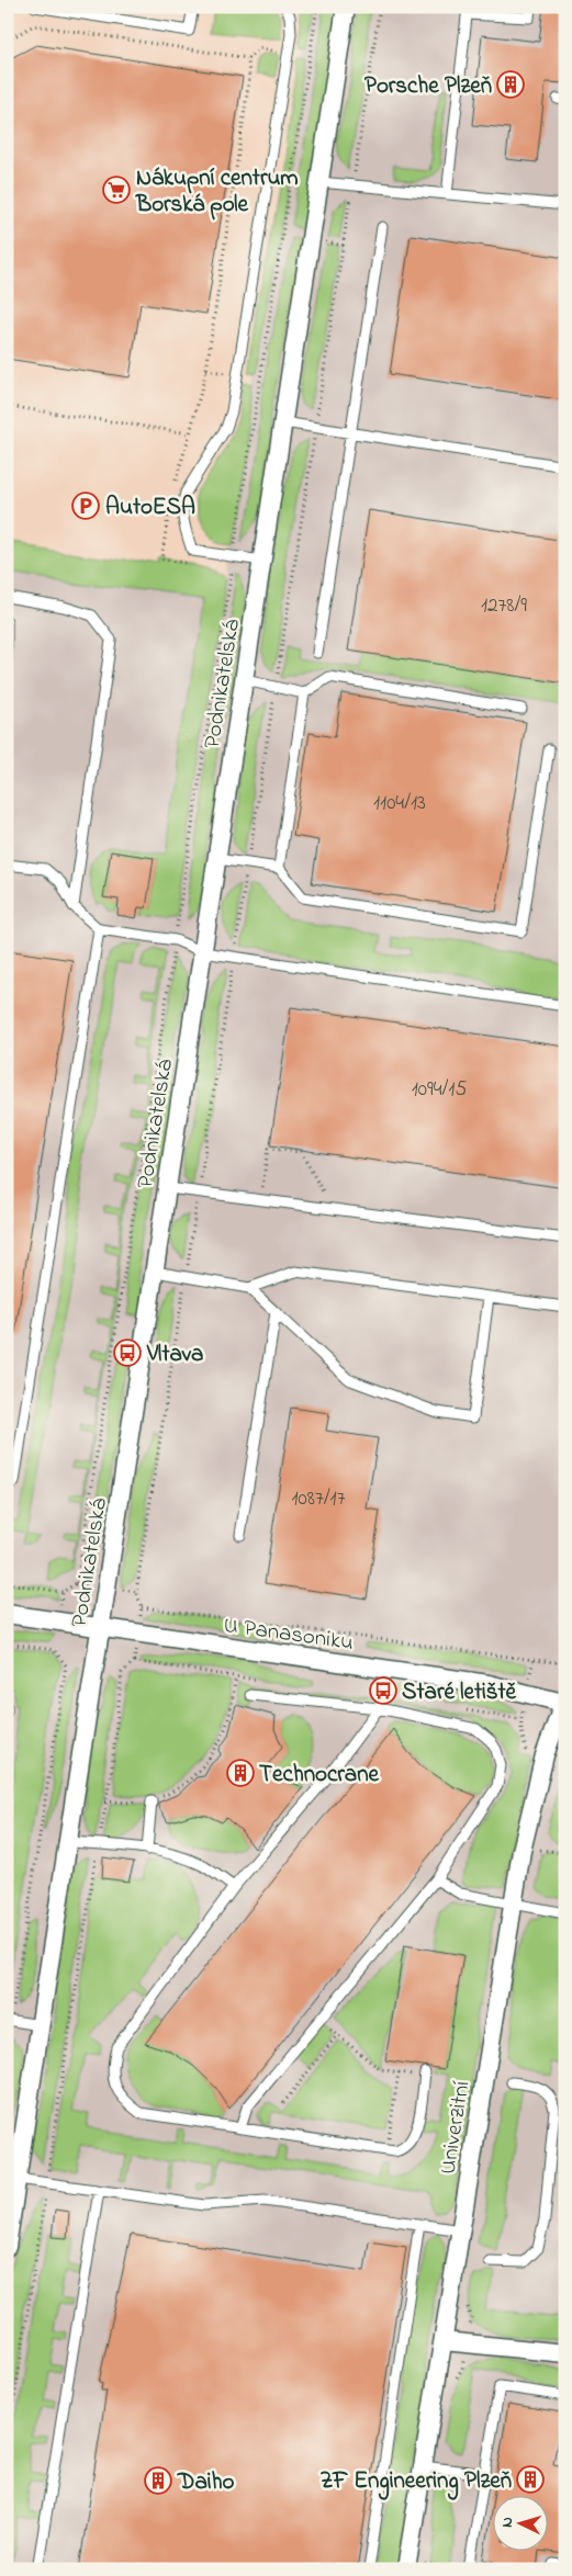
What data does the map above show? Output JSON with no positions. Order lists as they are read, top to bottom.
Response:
{
  "streets": {
    "street": ["Podnikatelská", "U Panasoniku", "Univerzitní"]
  },
  "crossings": [
    ["Podnikatelská", "U Panasoniku"],
    ["U Panasoniku", "Univerzitní"]
  ],
  "places": {
    "building": [
      "Porsche Plzeň",
      "Technocrane",
      "ZF Engineering Plzeň",
      "Daiho"
    ],
    "supermarket": ["Nákupní centrum Borská pole"],
    "parking": ["AutoESA"],
    "bus stop": ["Vltava", "Staré letiště"]
  },
  "house_numbers": [
    "1278/9",
    "1104/13",
    "1094/15",
    "1087/17"
  ],
  "north": "left"
}
